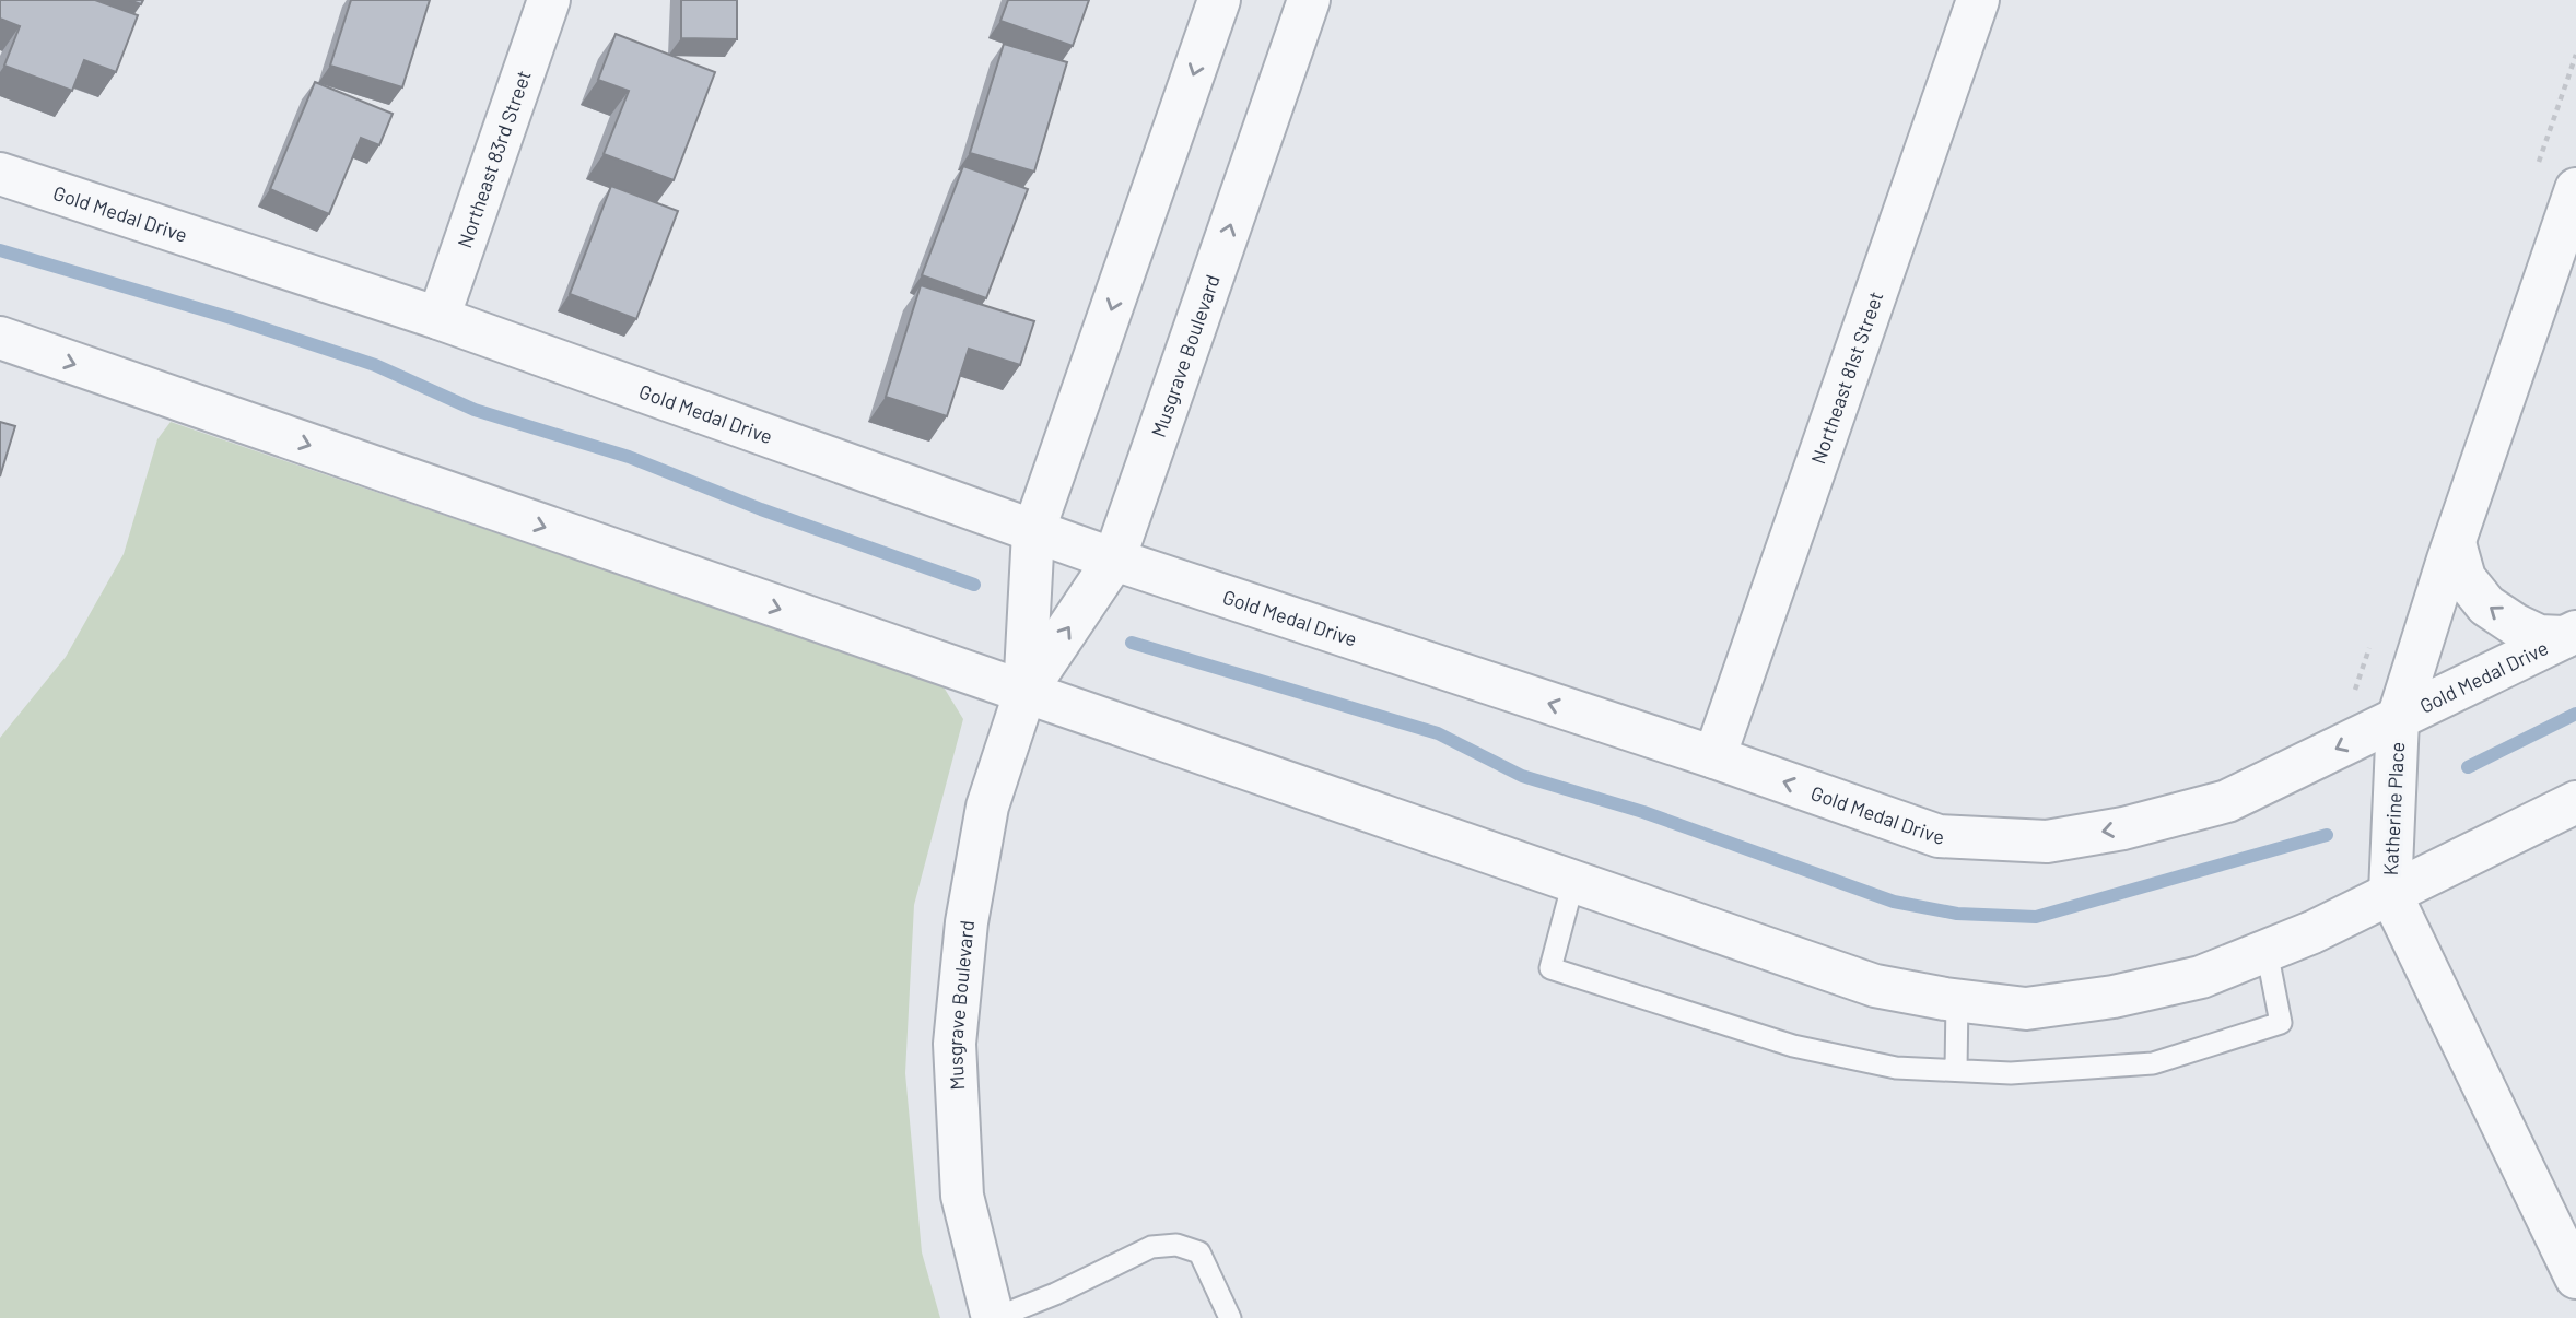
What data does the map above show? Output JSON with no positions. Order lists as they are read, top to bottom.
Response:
{
  "streets": {
    "street": [
      "Northeast 83rd Street",
      "Gold Medal Drive",
      "Musgrave Boulevard",
      "Northeast 81st Street",
      "Katherine Place"
    ]
  },
  "crossings": [
    ["Northeast 83rd Street", "Gold Medal Drive"],
    ["Gold Medal Drive", "Musgrave Boulevard"],
    ["Gold Medal Drive", "Northeast 81st Street"],
    ["Gold Medal Drive", "Katherine Place"]
  ]
}
